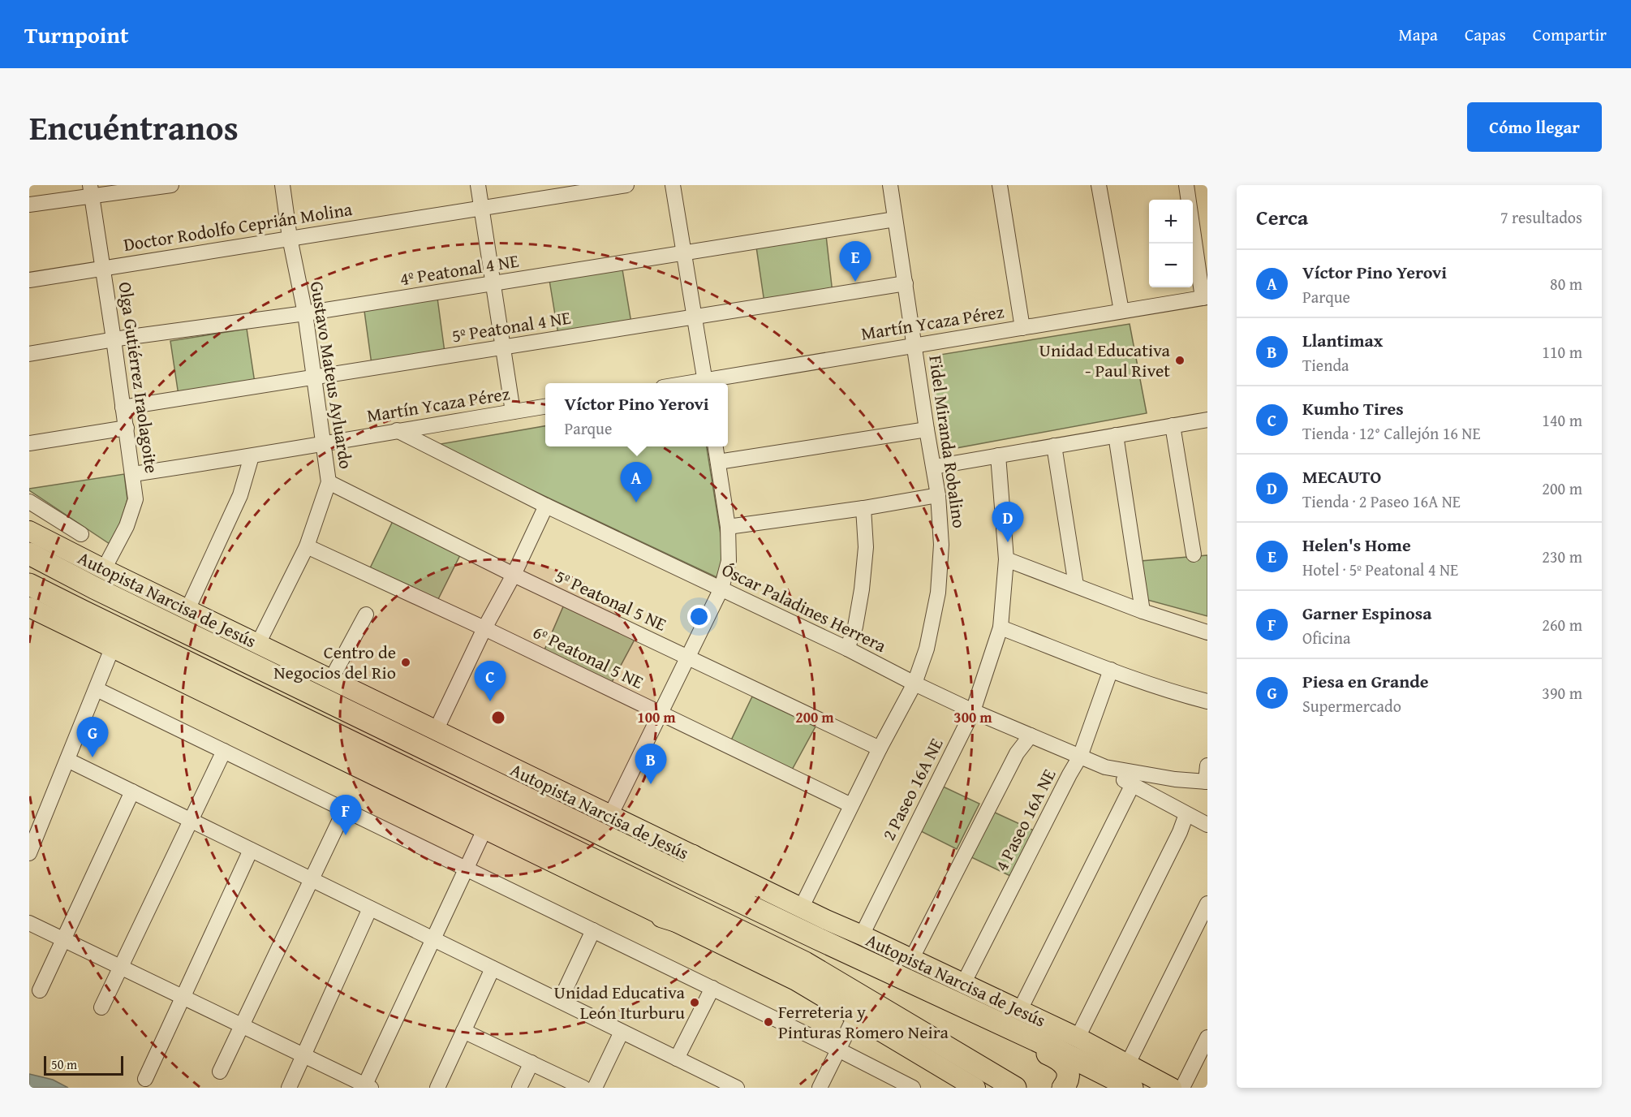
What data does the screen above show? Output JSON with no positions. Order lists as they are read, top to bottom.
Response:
{
  "streets": {
    "highway": ["Autopista Narcisa de Jesús"],
    "street": [
      "Doctor Rodolfo Ceprián Molina",
      "4º Peatonal 4 NE",
      "Martín Ycaza Pérez",
      "5º Peatonal 4 NE",
      "Gustavo Mateus Ayluardo",
      "Olga Gutiérrez Iraolagoite",
      "Fidel Miranda Robalino",
      "5º Peatonal 5 NE",
      "Óscar Paladines Herrera",
      "6º Peatonal 5 NE",
      "2 Paseo 16A NE",
      "4 Paseo 16A NE"
    ]
  },
  "crossings": [
    ["Doctor Rodolfo Ceprián Molina", "Gustavo Mateus Ayluardo"],
    ["Doctor Rodolfo Ceprián Molina", "Olga Gutiérrez Iraolagoite"],
    ["4º Peatonal 4 NE", "Gustavo Mateus Ayluardo"],
    ["4º Peatonal 4 NE", "Olga Gutiérrez Iraolagoite"],
    ["4º Peatonal 4 NE", "Fidel Miranda Robalino"],
    ["Martín Ycaza Pérez", "Gustavo Mateus Ayluardo"],
    ["Martín Ycaza Pérez", "Olga Gutiérrez Iraolagoite"],
    ["Martín Ycaza Pérez", "Fidel Miranda Robalino"],
    ["Martín Ycaza Pérez", "Óscar Paladines Herrera"],
    ["5º Peatonal 4 NE", "Gustavo Mateus Ayluardo"],
    ["5º Peatonal 4 NE", "Olga Gutiérrez Iraolagoite"],
    ["5º Peatonal 4 NE", "Fidel Miranda Robalino"],
    ["Gustavo Mateus Ayluardo", "Autopista Narcisa de Jesús"],
    ["Gustavo Mateus Ayluardo", "5º Peatonal 5 NE"],
    ["Gustavo Mateus Ayluardo", "6º Peatonal 5 NE"],
    ["Olga Gutiérrez Iraolagoite", "Autopista Narcisa de Jesús"],
    ["Fidel Miranda Robalino", "Autopista Narcisa de Jesús"],
    ["Fidel Miranda Robalino", "5º Peatonal 5 NE"],
    ["Fidel Miranda Robalino", "Óscar Paladines Herrera"],
    ["Fidel Miranda Robalino", "6º Peatonal 5 NE"],
    ["Autopista Narcisa de Jesús", "2 Paseo 16A NE"],
    ["Autopista Narcisa de Jesús", "4 Paseo 16A NE"],
    ["Óscar Paladines Herrera", "2 Paseo 16A NE"],
    ["Óscar Paladines Herrera", "4 Paseo 16A NE"]
  ],
  "places": [
    "Unidad Educativa - Paul Rivet",
    "Centro de Negocios del Rio",
    "Unidad Educativa León Iturburu",
    "Ferreteria y Pinturas Romero Neira"
  ],
  "scale_bar": "50 m",
  "page": {
    "header": "Turnpoint",
    "nav": ["Mapa", "Capas", "Compartir"],
    "title": "Encuéntranos",
    "buttons": "Cómo llegar",
    "heading": ["Cerca", "7 resultados"],
    "map_buttons": ["+", "−"],
    "pins": [
      "E",
      "A",
      "D",
      "C",
      "G",
      "B",
      "F"
    ],
    "list": [
      {
        "mark": "A",
        "name": "Víctor Pino Yerovi",
        "note": "Parque",
        "value": "80 m"
      },
      {
        "mark": "B",
        "name": "Llantimax",
        "note": "Tienda",
        "value": "110 m"
      },
      {
        "mark": "C",
        "name": "Kumho Tires",
        "note": "Tienda · 12° Callejón 16 NE",
        "value": "140 m"
      },
      {
        "mark": "D",
        "name": "MECAUTO",
        "note": "Tienda · 2 Paseo 16A NE",
        "value": "200 m"
      },
      {
        "mark": "E",
        "name": "Helen's Home",
        "note": "Hotel · 5º Peatonal 4 NE",
        "value": "230 m"
      },
      {
        "mark": "F",
        "name": "Garner Espinosa",
        "note": "Oficina",
        "value": "260 m"
      },
      {
        "mark": "G",
        "name": "Piesa en Grande",
        "note": "Supermercado",
        "value": "390 m"
      }
    ],
    "popup": ["Víctor Pino Yerovi", "Parque"],
    "scale": "50 m"
  },
  "rings": ["100 m", "200 m", "300 m"]
}
